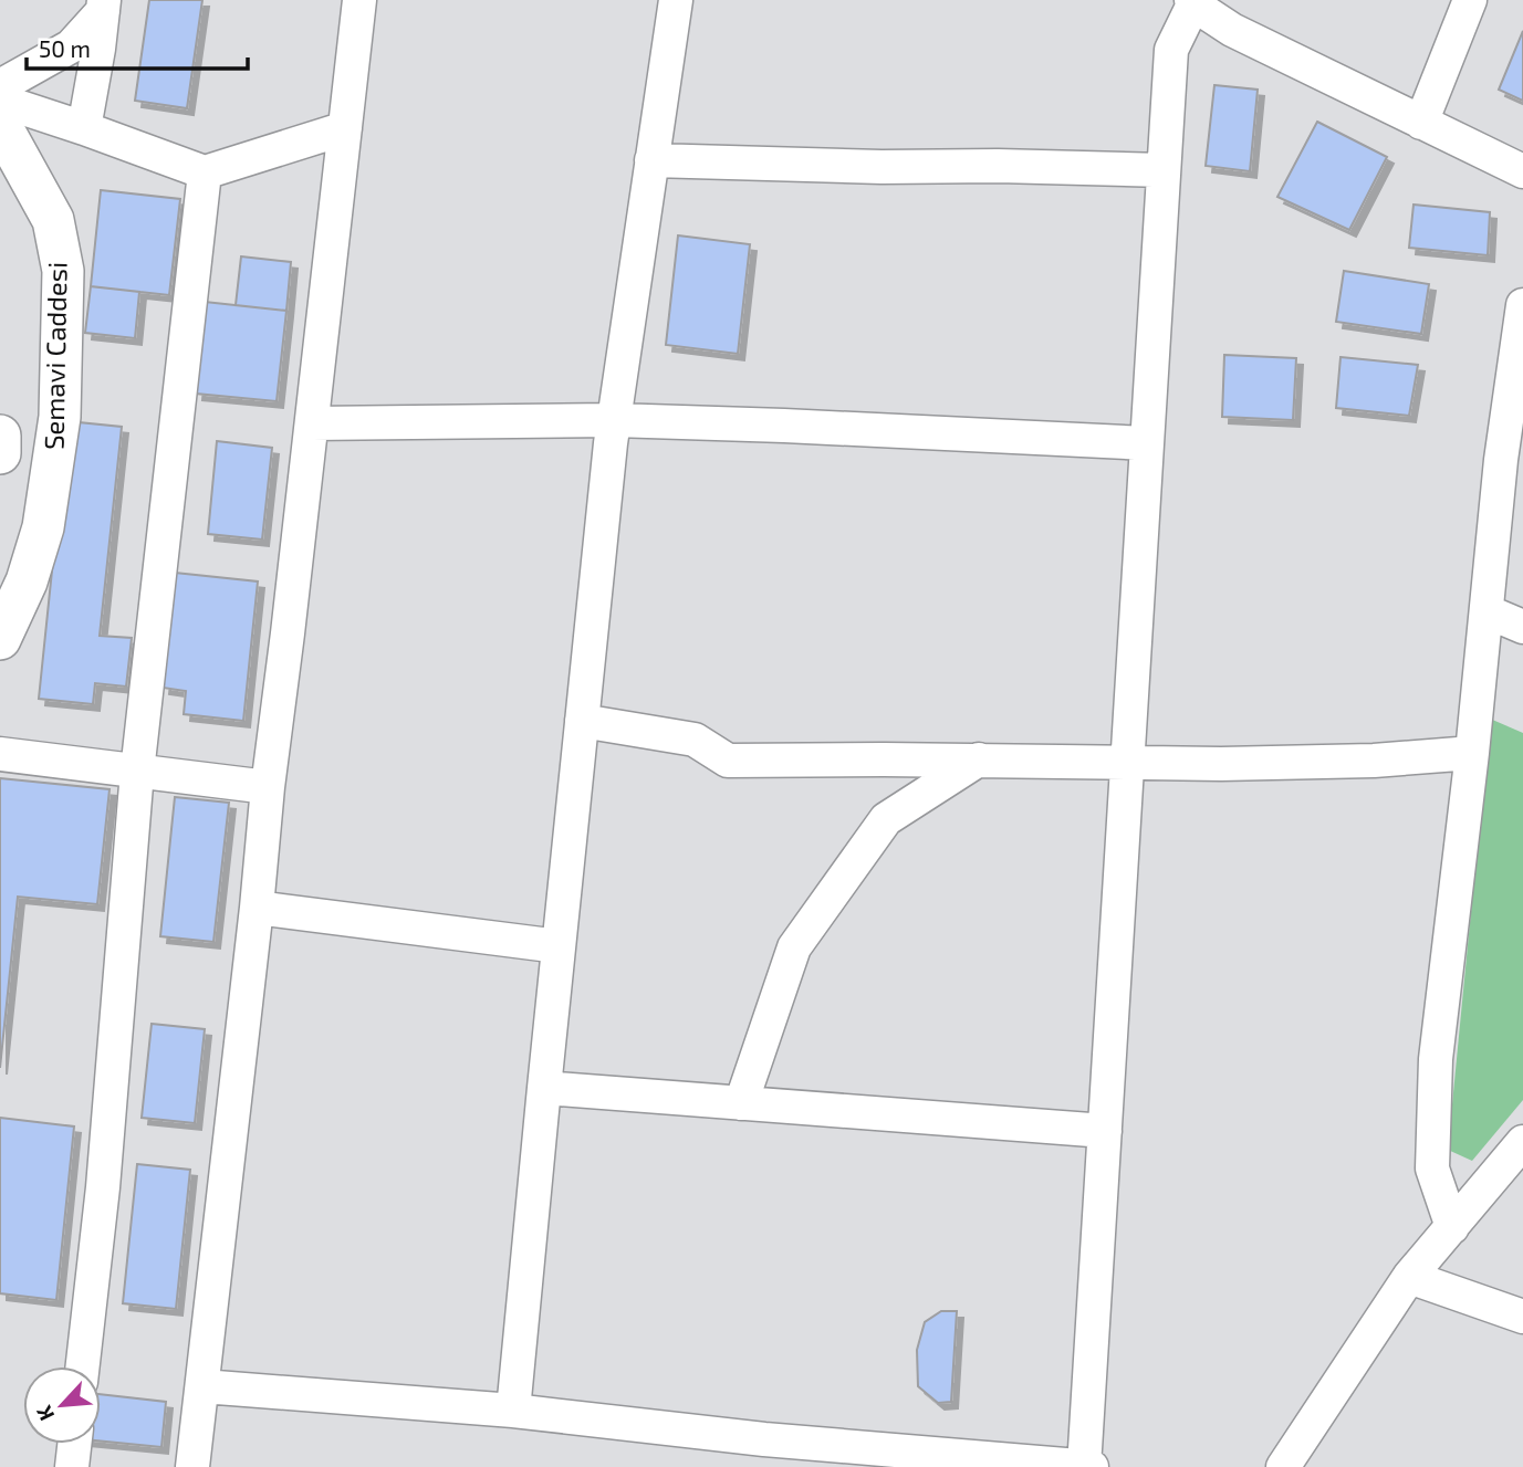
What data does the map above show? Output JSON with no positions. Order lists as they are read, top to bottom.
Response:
{
  "streets": {
    "main road": ["Semavi Caddesi"]
  },
  "scale_bar": "50 m",
  "north": "bottom left"
}
